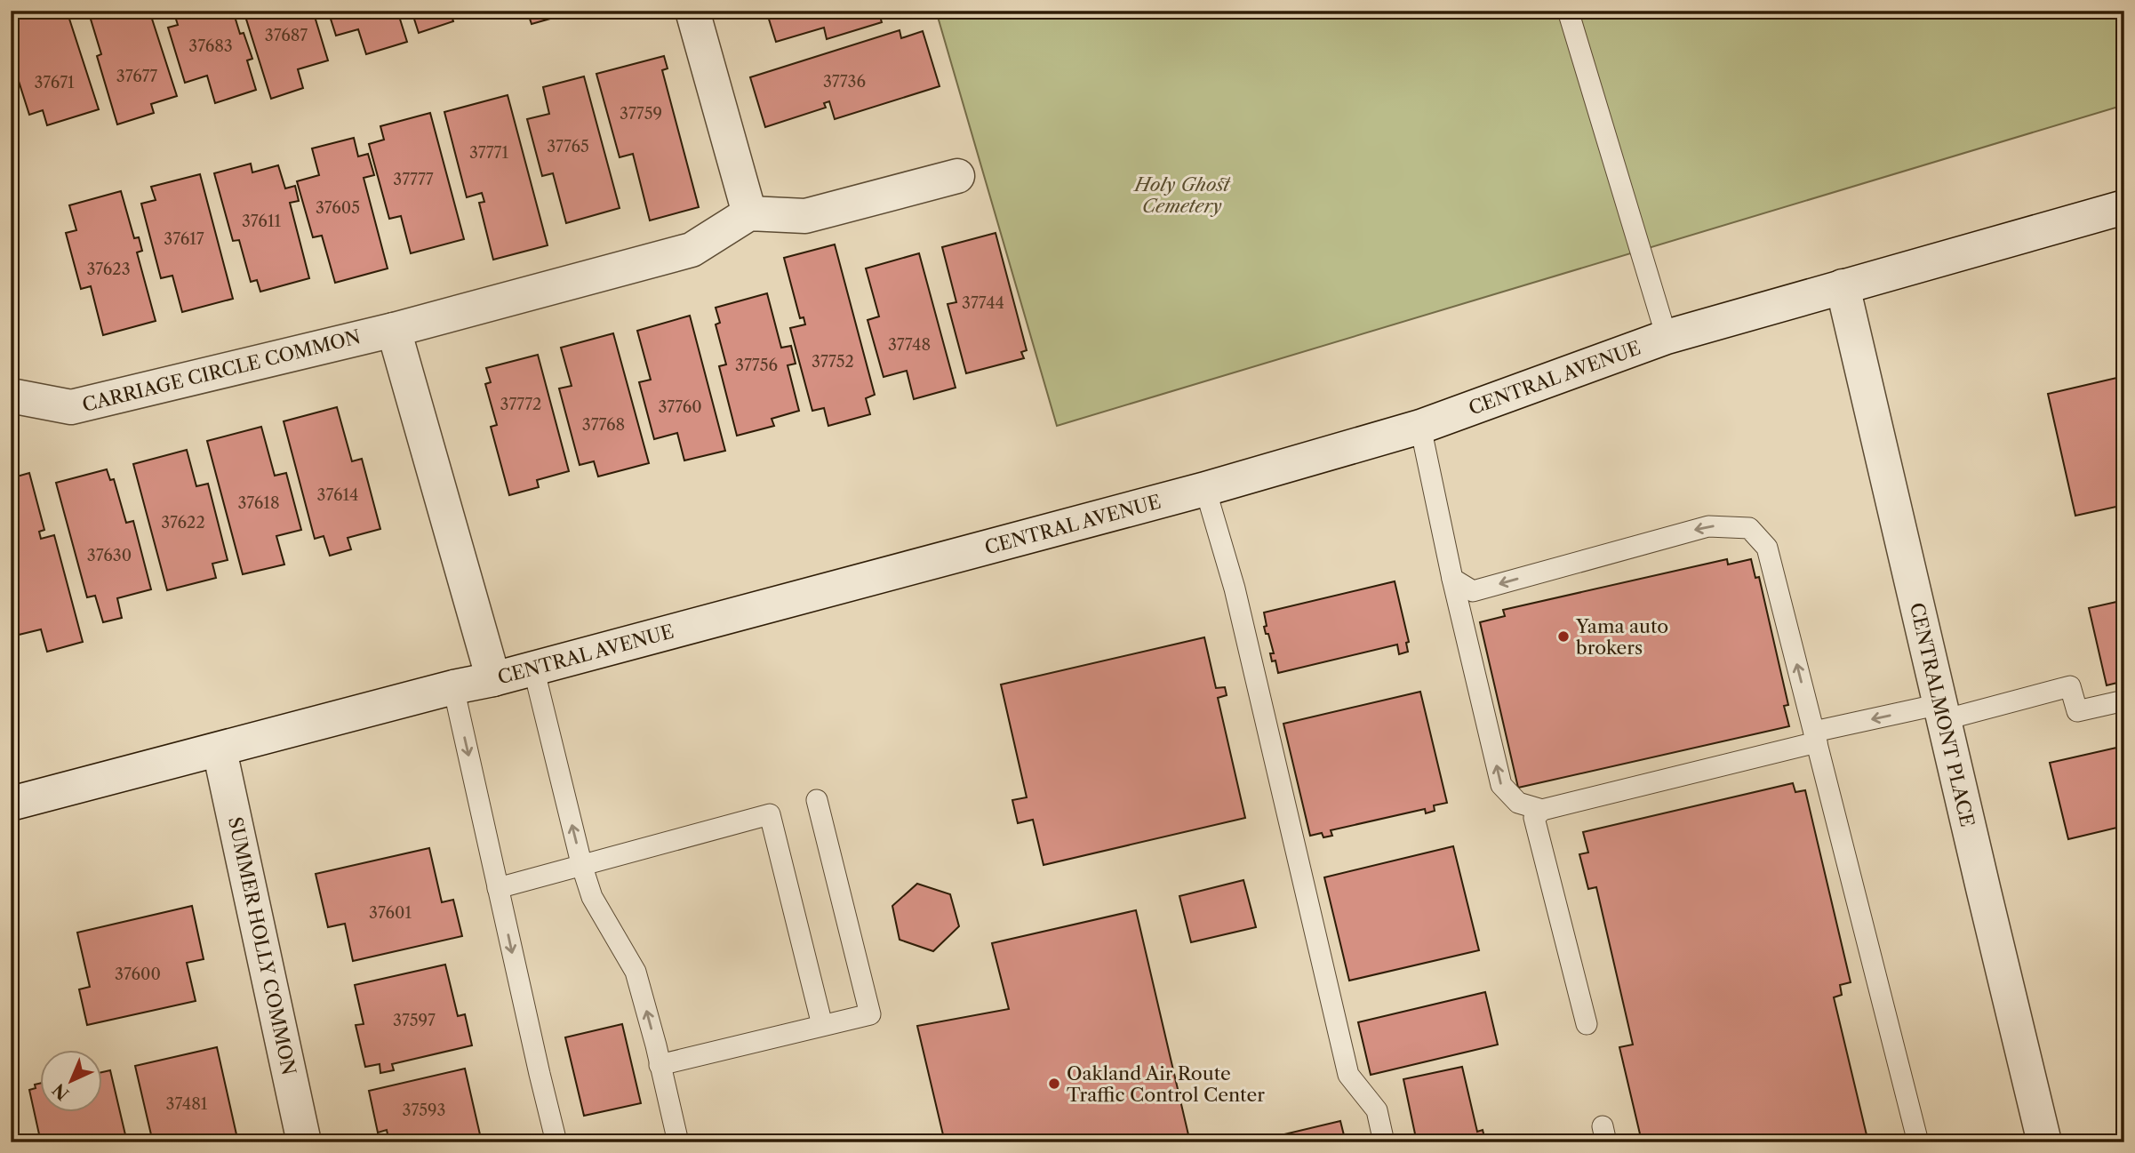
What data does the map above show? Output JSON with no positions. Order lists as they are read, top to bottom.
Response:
{
  "streets": {
    "street": [
      "CARRIAGE CIRCLE COMMON",
      "CENTRAL AVENUE",
      "CENTRALMONT PLACE",
      "SUMMER HOLLY COMMON"
    ]
  },
  "crossings": [
    ["CENTRAL AVENUE", "CENTRALMONT PLACE"],
    ["CENTRAL AVENUE", "SUMMER HOLLY COMMON"]
  ],
  "parks": ["Holy Ghost Cemetery"],
  "places": ["Yama auto brokers", "Oakland Air Route Traffic Control Center"],
  "house_numbers": [
    "37687",
    "37683",
    "37677",
    "37736",
    "37671",
    "37759",
    "37765",
    "37771",
    "37777",
    "37605",
    "37611",
    "37617",
    "37623",
    "37744",
    "37748",
    "37752",
    "37756",
    "37772",
    "37760",
    "37768",
    "37614",
    "37618",
    "37622",
    "37630",
    "37601",
    "37600",
    "37597",
    "37481",
    "37593"
  ],
  "north": "bottom left"
}
